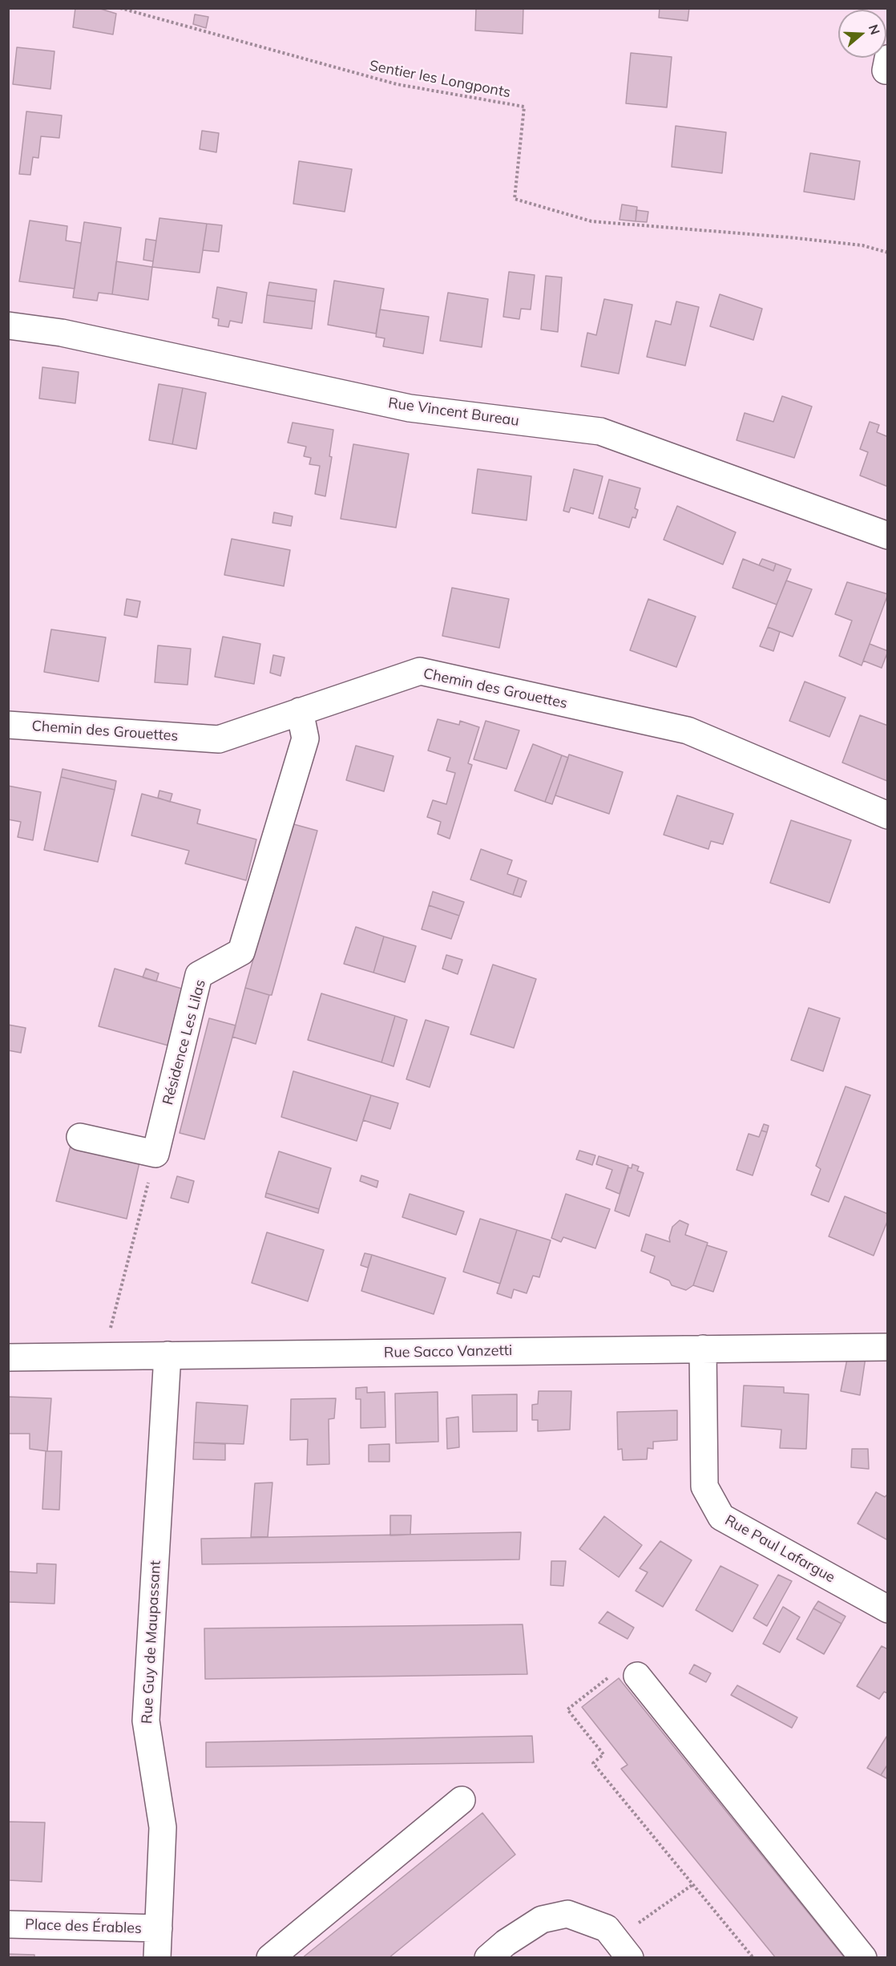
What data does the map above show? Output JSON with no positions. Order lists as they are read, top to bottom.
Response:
{
  "streets": {
    "street": [
      "Rue Vincent Bureau",
      "Chemin des Grouettes",
      "Résidence Les Lilas",
      "Rue Sacco Vanzetti",
      "Rue Paul Lafargue",
      "Rue Guy de Maupassant",
      "Place des Érables"
    ],
    "path": ["Sentier les Longponts"]
  },
  "crossings": [
    ["Chemin des Grouettes", "Résidence Les Lilas"],
    ["Rue Sacco Vanzetti", "Rue Paul Lafargue"],
    ["Rue Sacco Vanzetti", "Rue Guy de Maupassant"],
    ["Rue Guy de Maupassant", "Place des Érables"]
  ],
  "north": "right"
}
